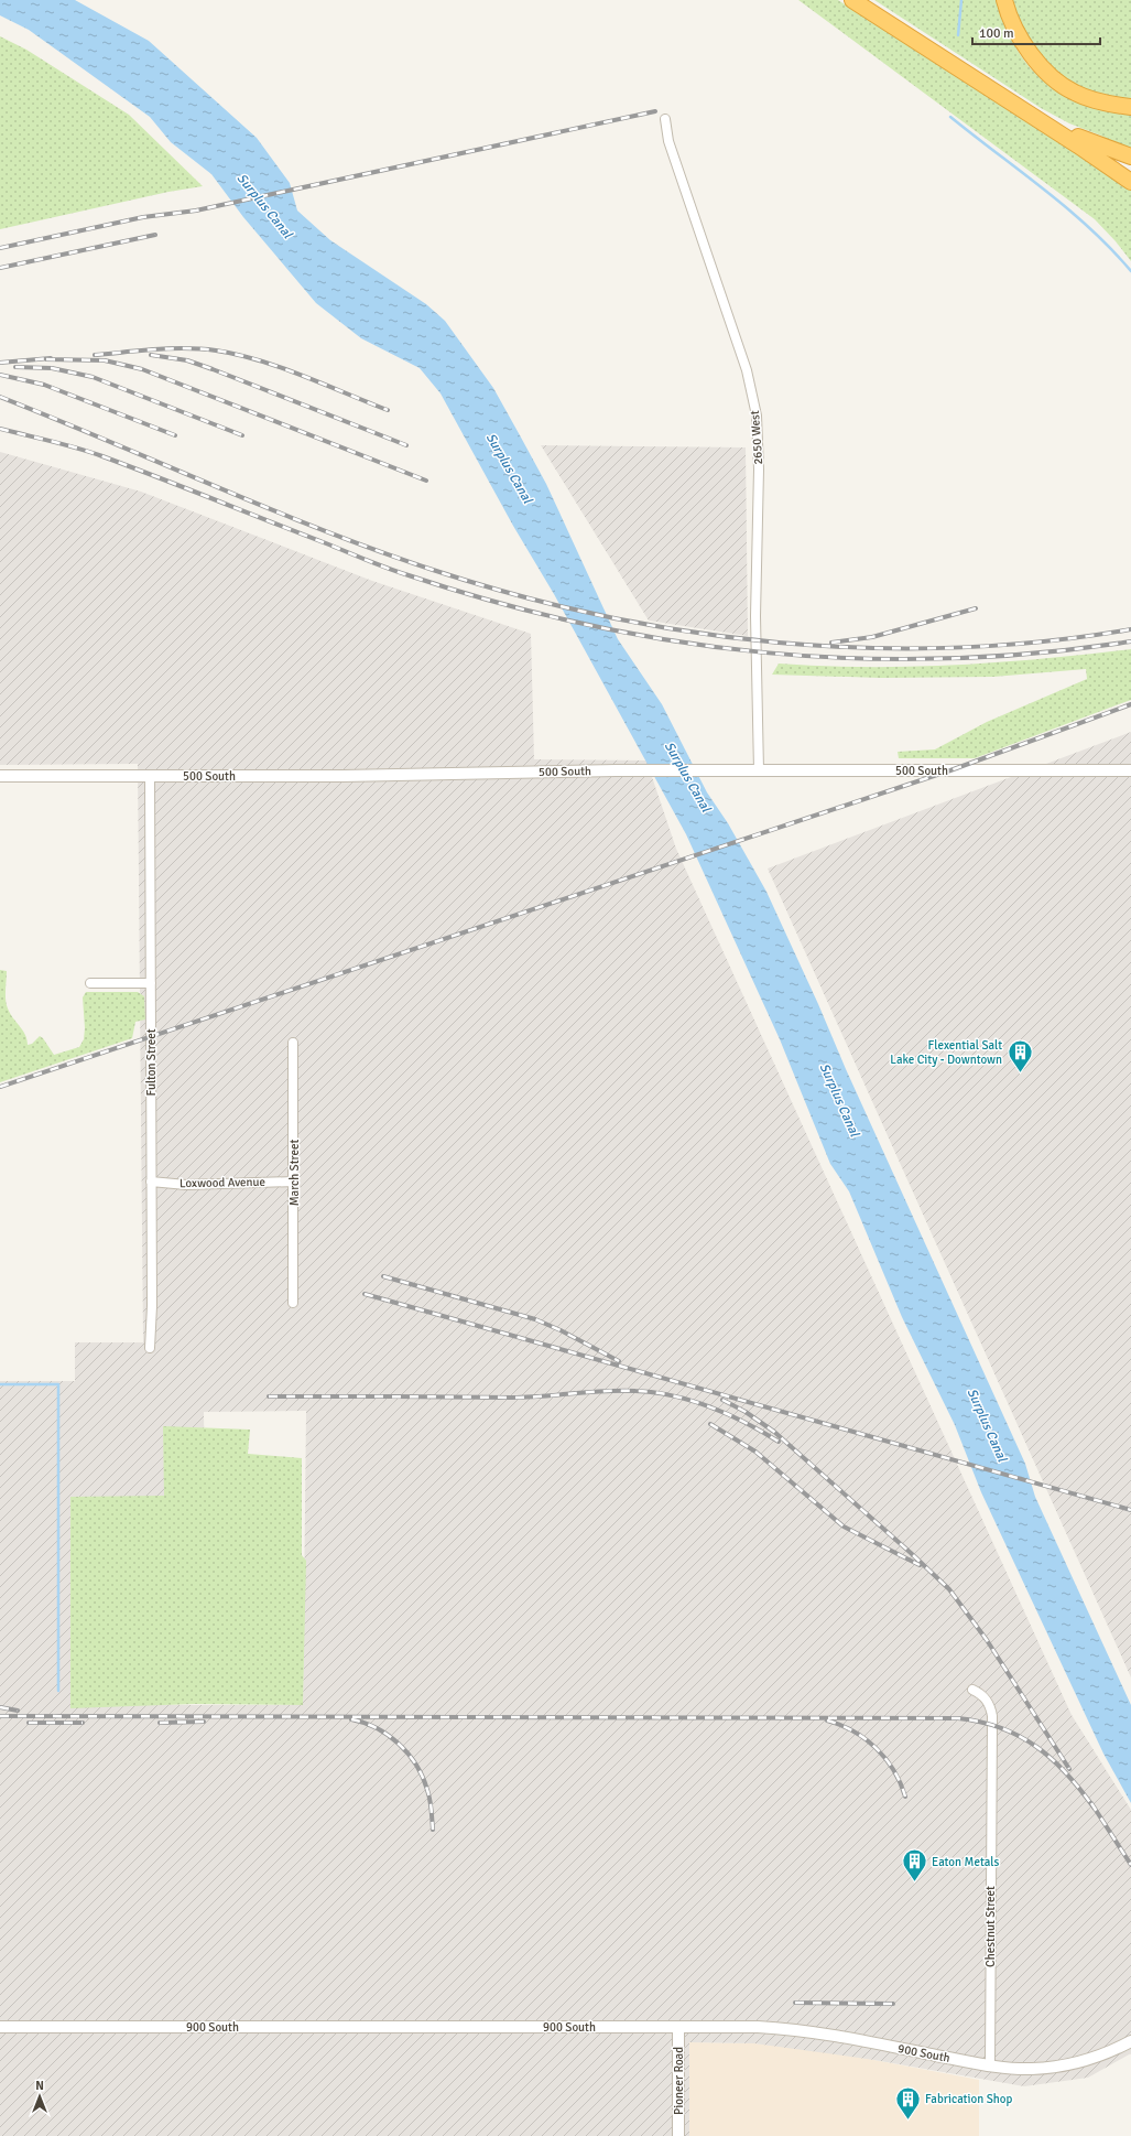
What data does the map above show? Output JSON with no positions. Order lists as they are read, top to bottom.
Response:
{
  "streets": {
    "street": [
      "2650 West",
      "500 South",
      "Fulton Street",
      "March Street",
      "Loxwood Avenue",
      "Chestnut Street",
      "900 South",
      "Pioneer Road"
    ]
  },
  "crossings": [
    ["2650 West", "500 South"],
    ["500 South", "Fulton Street"],
    ["Fulton Street", "Loxwood Avenue"],
    ["March Street", "Loxwood Avenue"],
    ["Chestnut Street", "900 South"],
    ["900 South", "Pioneer Road"]
  ],
  "water": ["Surplus Canal"],
  "places": {
    "building": ["Flexential Salt Lake City - Downtown", "Eaton Metals", "Fabrication Shop"]
  },
  "scale_bar": "100 m",
  "north": "top"
}
